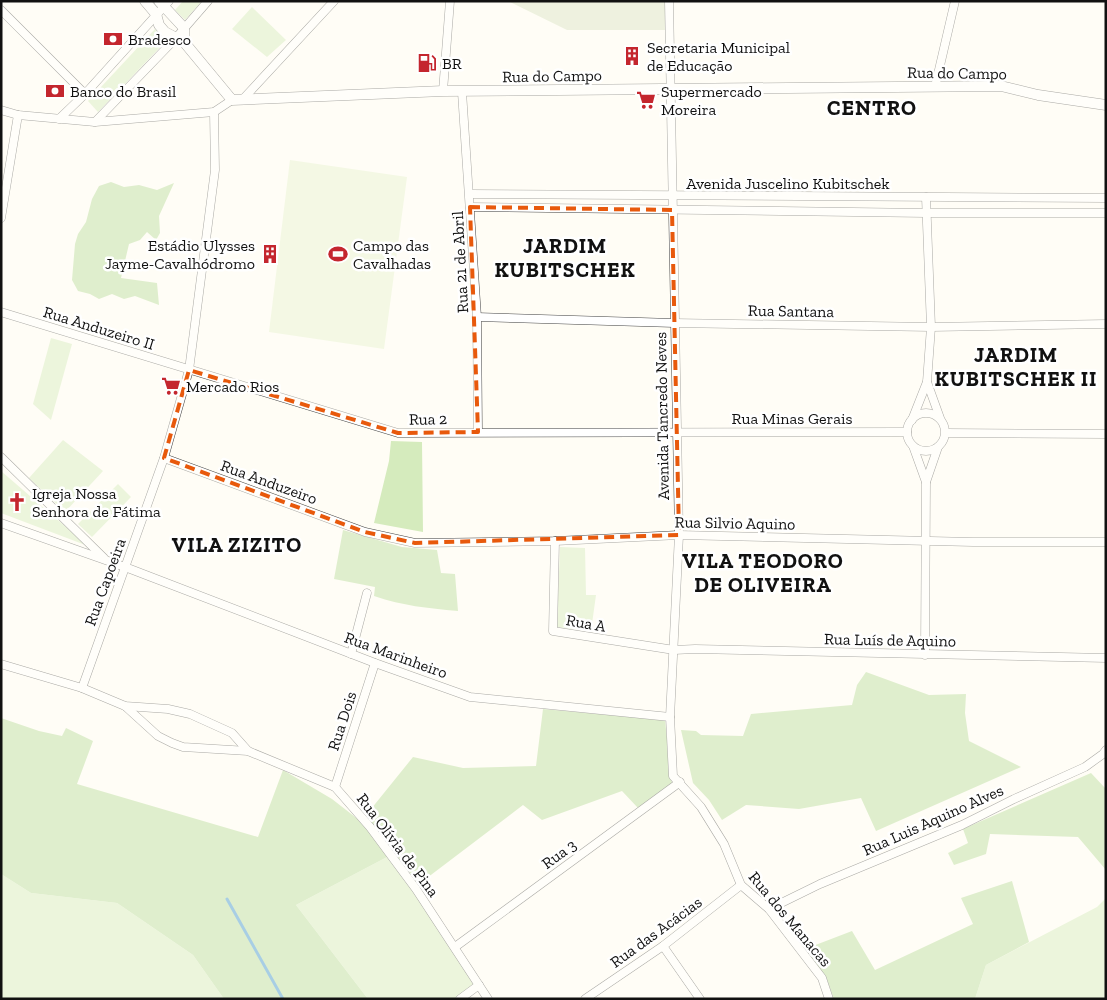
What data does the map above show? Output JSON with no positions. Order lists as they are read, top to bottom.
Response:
{
  "streets": {
    "street": [
      "Rua do Campo",
      "Avenida Juscelino Kubitschek",
      "Rua 21 de Abril",
      "Rua Santana",
      "Rua Anduzeiro II",
      "Avenida Tancredo Neves",
      "Rua Minas Gerais",
      "Rua 2",
      "Rua Anduzeiro",
      "Rua Silvio Aquino",
      "Rua Capoeira",
      "Rua A",
      "Rua Luís de Aquino",
      "Rua Marinheiro",
      "Rua Dois",
      "Rua Luis Aquino Alves",
      "Rua Olívia de Pina",
      "Rua 3",
      "Rua dos Manacas",
      "Rua das Acácias"
    ]
  },
  "crossings": [
    ["Rua do Campo", "Rua 21 de Abril"],
    ["Rua do Campo", "Avenida Tancredo Neves"],
    ["Rua do Campo", "Rua Capoeira"],
    ["Avenida Juscelino Kubitschek", "Rua 21 de Abril"],
    ["Avenida Juscelino Kubitschek", "Avenida Tancredo Neves"],
    ["Rua 21 de Abril", "Rua Santana"],
    ["Rua 21 de Abril", "Rua 2"],
    ["Rua Santana", "Avenida Tancredo Neves"],
    ["Rua Anduzeiro II", "Rua 2"],
    ["Rua Anduzeiro II", "Rua Capoeira"],
    ["Avenida Tancredo Neves", "Rua Minas Gerais"],
    ["Avenida Tancredo Neves", "Rua 2"],
    ["Avenida Tancredo Neves", "Rua Silvio Aquino"],
    ["Avenida Tancredo Neves", "Rua A"],
    ["Avenida Tancredo Neves", "Rua Luís de Aquino"],
    ["Avenida Tancredo Neves", "Rua Marinheiro"],
    ["Avenida Tancredo Neves", "Rua 3"],
    ["Avenida Tancredo Neves", "Rua dos Manacas"],
    ["Rua Minas Gerais", "Rua 2"],
    ["Rua 2", "Rua Capoeira"],
    ["Rua Anduzeiro", "Rua Silvio Aquino"],
    ["Rua Anduzeiro", "Rua Capoeira"],
    ["Rua Silvio Aquino", "Rua A"],
    ["Rua Capoeira", "Rua Marinheiro"],
    ["Rua Capoeira", "Rua Olívia de Pina"],
    ["Rua A", "Rua Luís de Aquino"],
    ["Rua Marinheiro", "Rua Dois"],
    ["Rua Dois", "Rua Olívia de Pina"],
    ["Rua Luis Aquino Alves", "Rua dos Manacas"],
    ["Rua Olívia de Pina", "Rua 3"],
    ["Rua 3", "Rua dos Manacas"],
    ["Rua dos Manacas", "Rua das Acácias"]
  ],
  "districts": [
    "CENTRO",
    "JARDIM KUBITSCHEK",
    "JARDIM KUBITSCHEK II",
    "VILA ZIZITO",
    "VILA TEODORO DE OLIVEIRA"
  ],
  "places": {
    "bank": ["Bradesco", "Banco do Brasil"],
    "building": ["Secretaria Municipal de Educação", "Estádio Ulysses Jayme-Cavalhódromo"],
    "fuel station": ["BR"],
    "supermarket": ["Supermercado Moreira", "Mercado Rios"],
    "sports": ["Campo das Cavalhadas"],
    "church": ["Igreja Nossa Senhora de Fátima"]
  }
}
